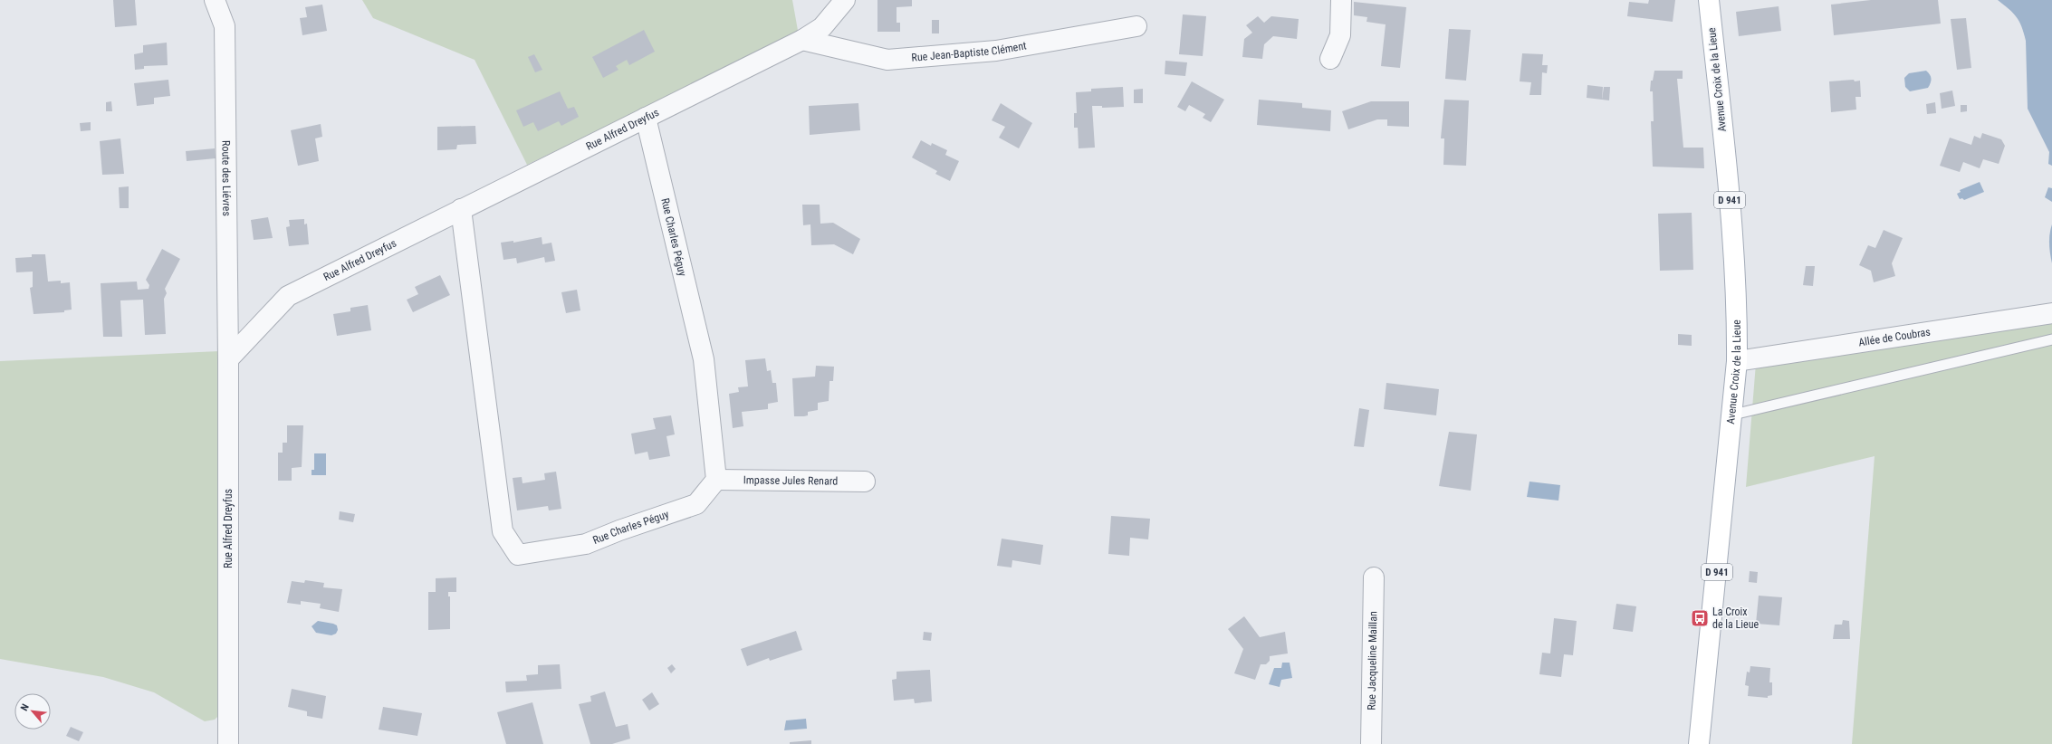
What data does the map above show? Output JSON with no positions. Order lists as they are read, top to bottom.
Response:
{
  "streets": {
    "main road": ["Avenue Croix de la Lieue", "D 941"],
    "street": [
      "Rue Jean-Baptiste Clément",
      "Rue Alfred Dreyfus",
      "Route des Liévres",
      "Rue Charles Péguy",
      "Allée de Coubras",
      "Impasse Jules Renard",
      "Rue Jacqueline Maillan"
    ]
  },
  "crossings": [
    ["Rue Jean-Baptiste Clément", "Rue Alfred Dreyfus"],
    ["Avenue Croix de la Lieue", "Allée de Coubras"],
    ["Rue Alfred Dreyfus", "Route des Liévres"],
    ["Rue Alfred Dreyfus", "Rue Charles Péguy"],
    ["Rue Charles Péguy", "Impasse Jules Renard"]
  ],
  "places": {
    "bus stop": ["La Croix de la Lieue"]
  },
  "north": "top left"
}
